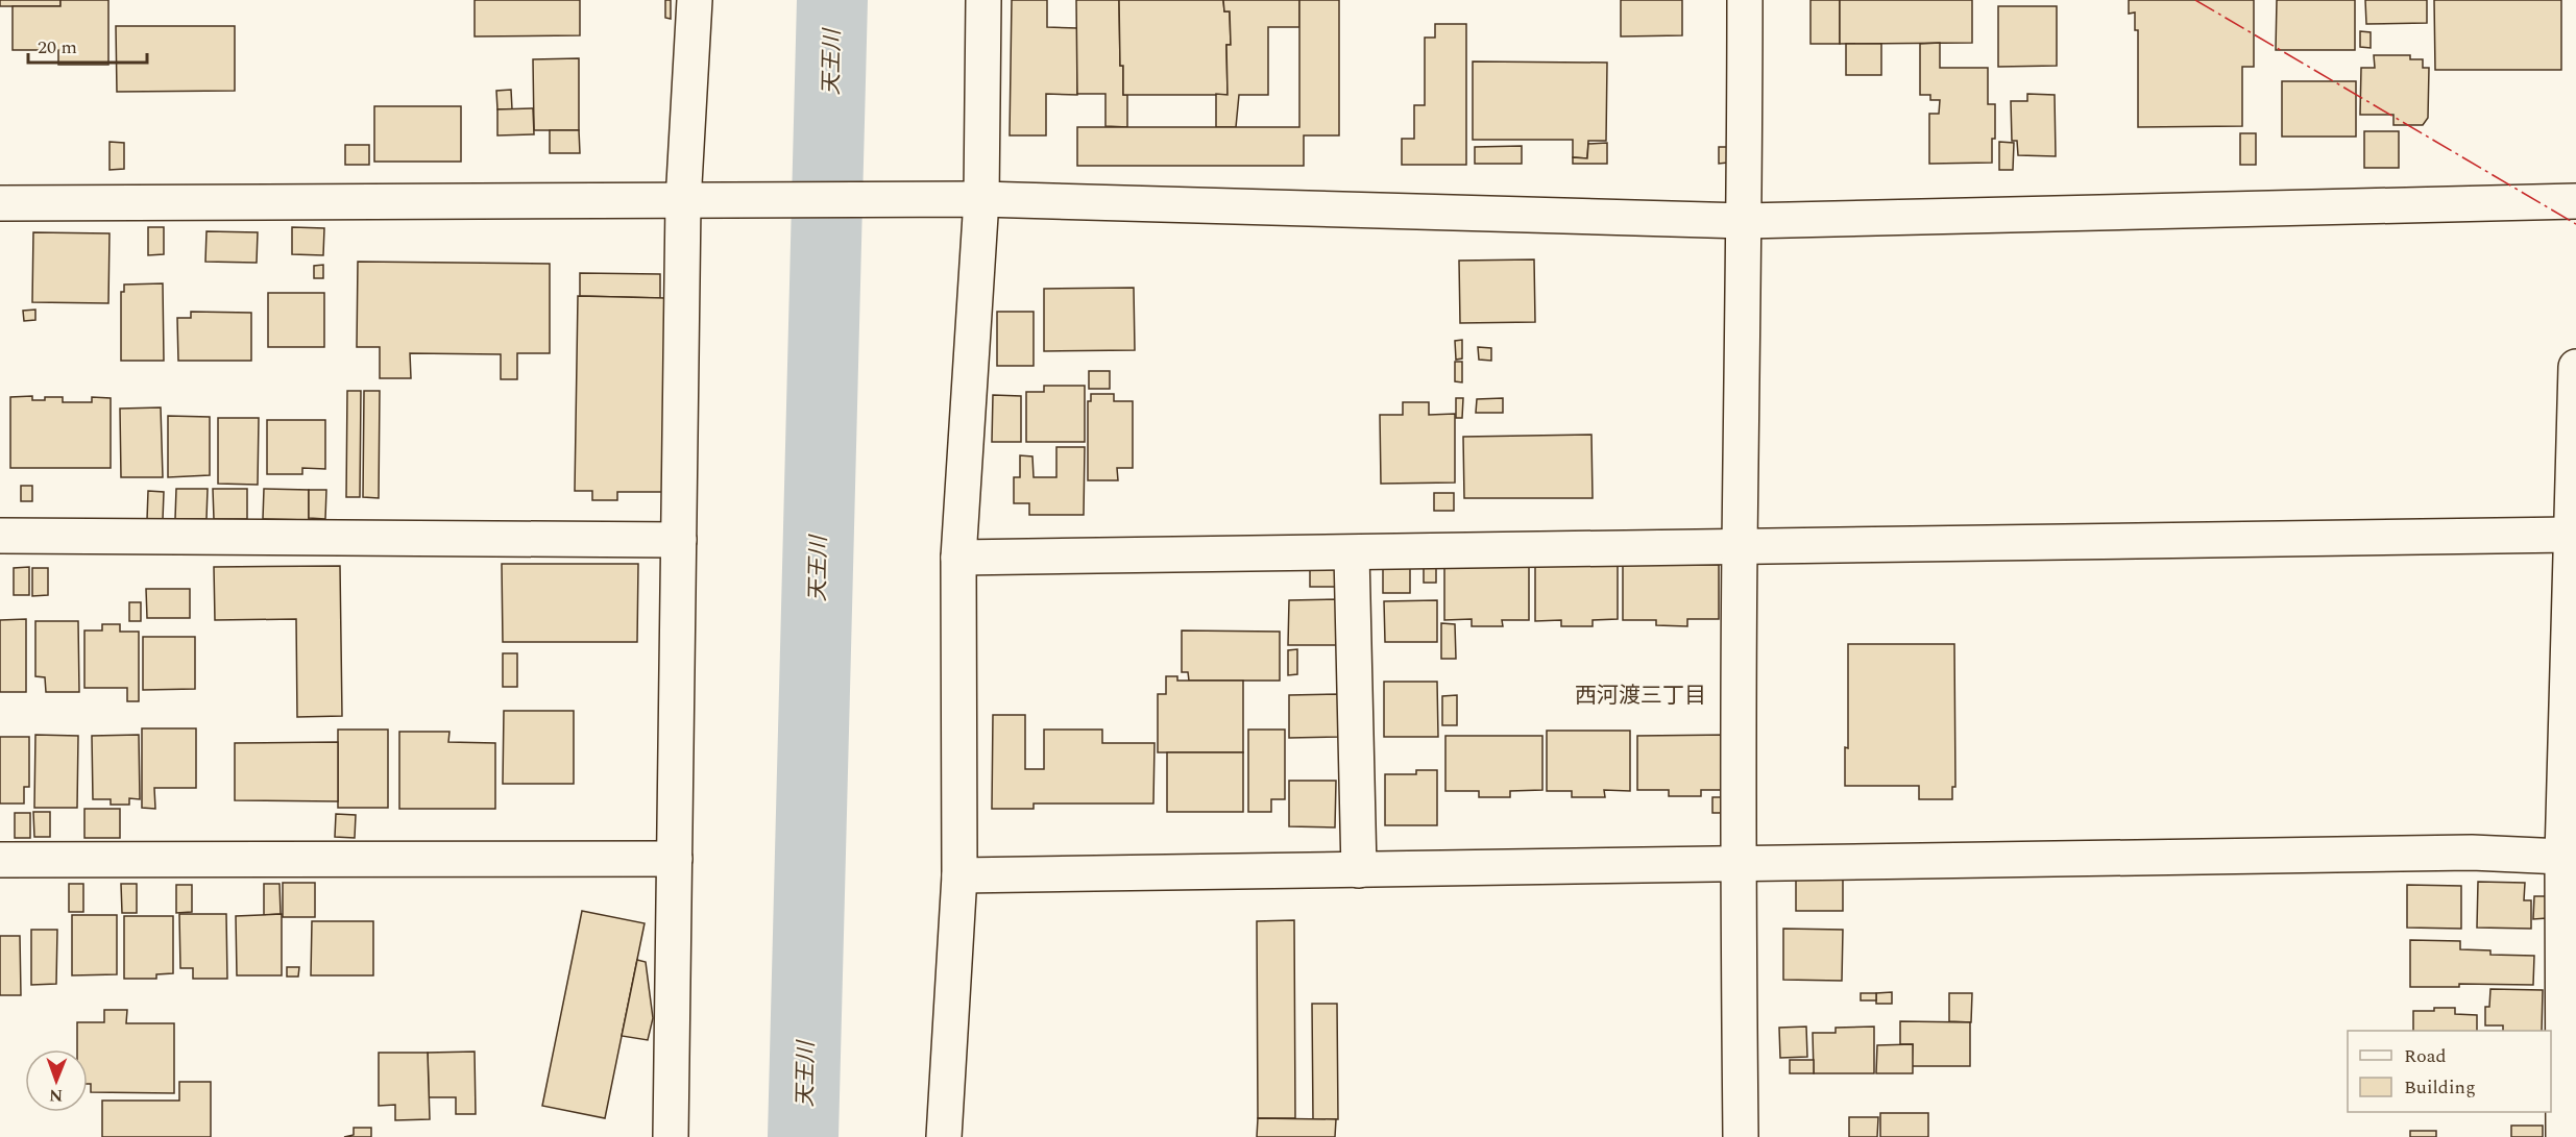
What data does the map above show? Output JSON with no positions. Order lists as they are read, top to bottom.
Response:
{
  "districts": ["西河渡三丁目"],
  "water": ["天王川"],
  "legend": ["Road", "Building"],
  "scale_bar": "20 m",
  "north": "bottom"
}
